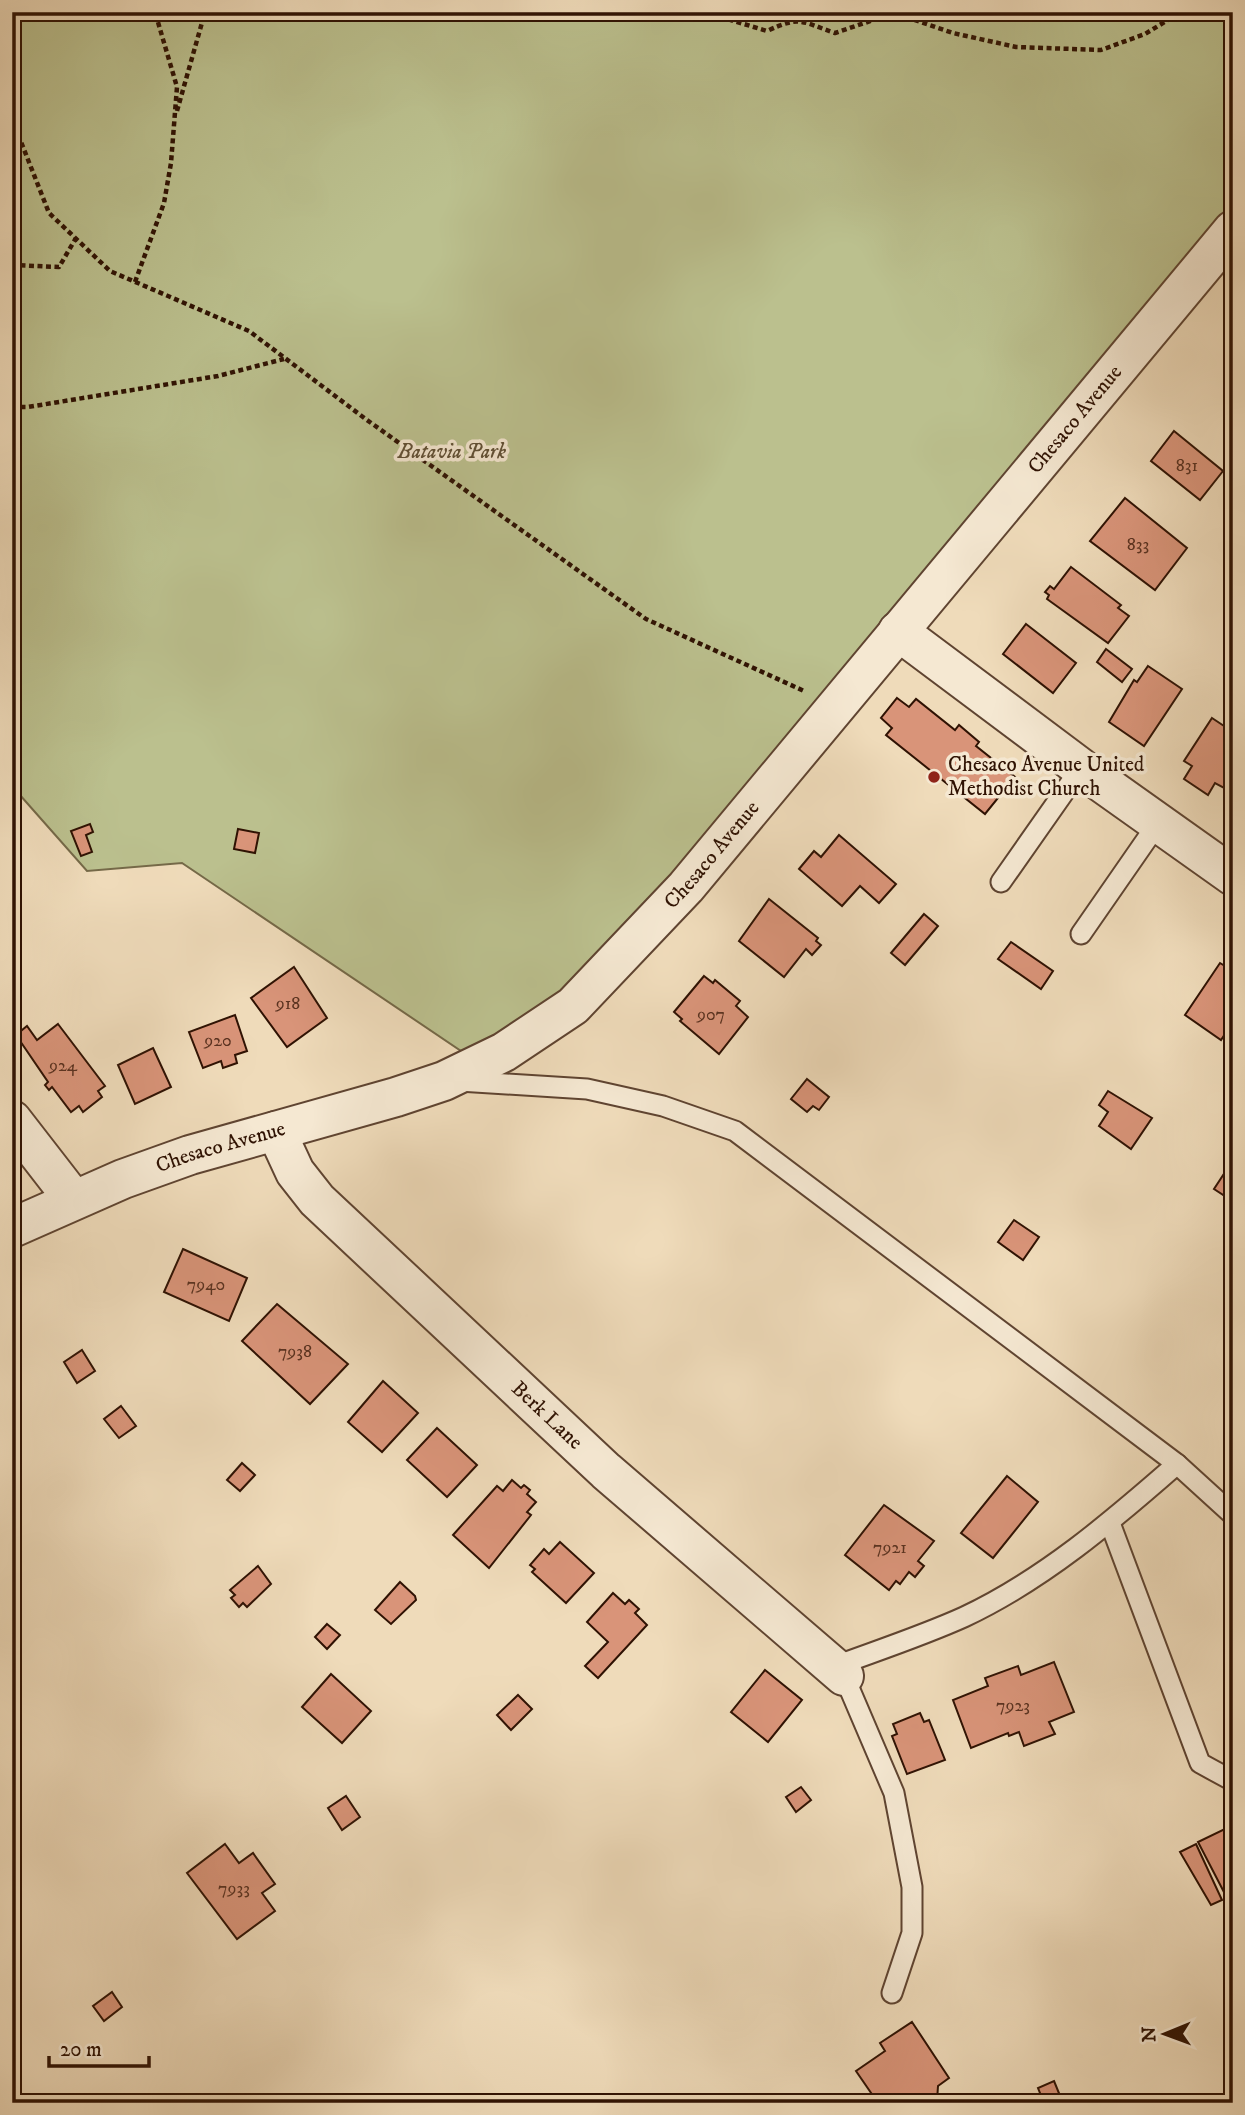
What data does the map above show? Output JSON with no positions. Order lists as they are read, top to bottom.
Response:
{
  "streets": {
    "street": ["Chesaco Avenue", "Berk Lane"]
  },
  "crossings": [
    ["Chesaco Avenue", "Berk Lane"]
  ],
  "parks": ["Batavia Park"],
  "places": ["Chesaco Avenue United Methodist Church"],
  "house_numbers": [
    "831",
    "833",
    "918",
    "907",
    "920",
    "924",
    "7940",
    "7938",
    "7921",
    "7923",
    "7933"
  ],
  "scale_bar": "20 m",
  "north": "left"
}
